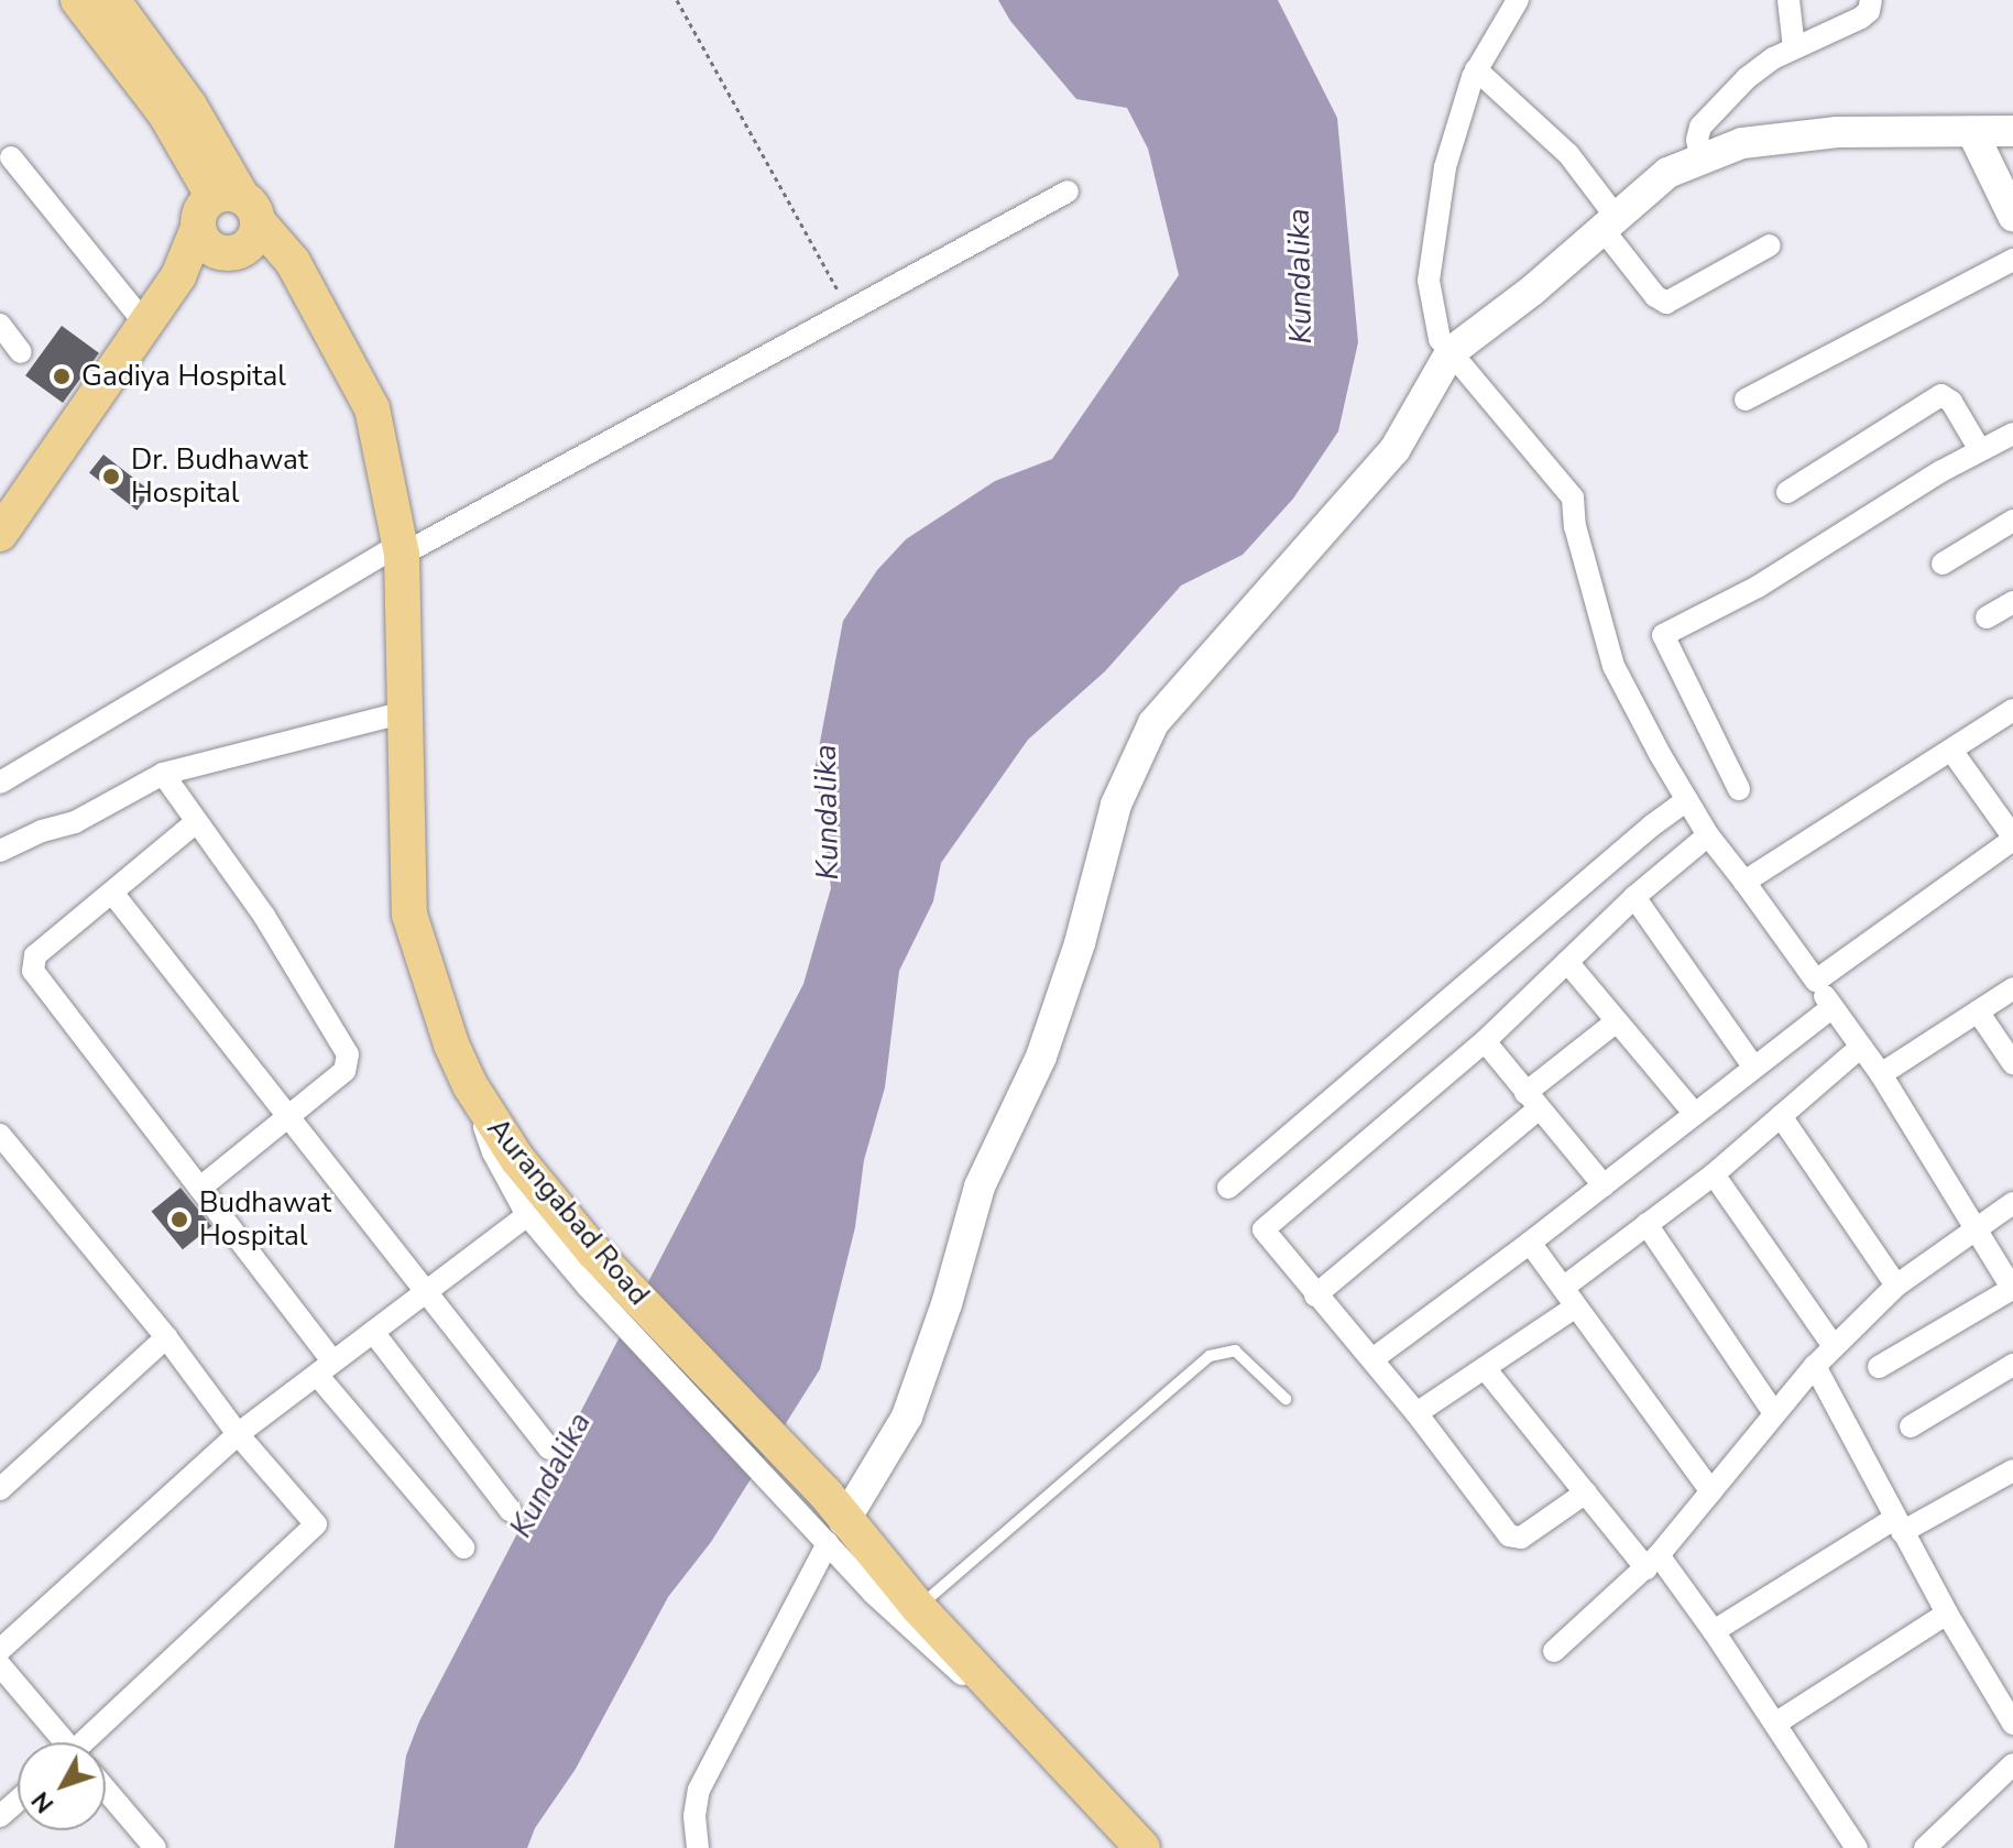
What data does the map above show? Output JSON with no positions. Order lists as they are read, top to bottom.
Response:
{
  "streets": {
    "main road": ["Aurangabad Road"]
  },
  "water": ["Kundalika"],
  "places": ["Gadiya Hospital", "Dr. Budhawat Hospital", "Budhawat Hospital"],
  "north": "bottom left"
}
